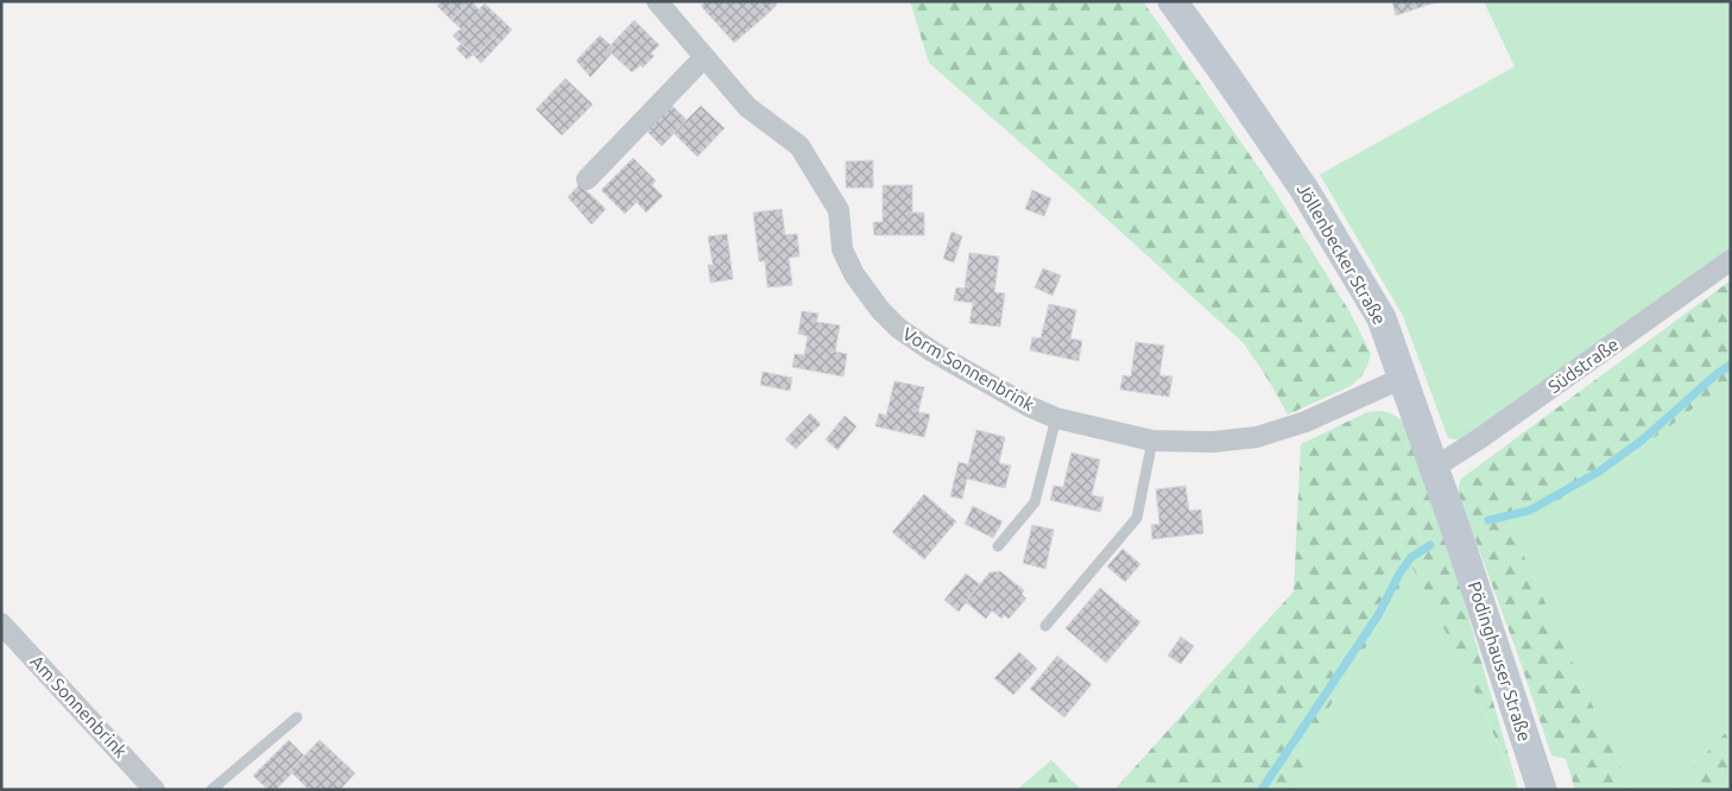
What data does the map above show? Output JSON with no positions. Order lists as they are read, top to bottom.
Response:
{
  "streets": {
    "main road": ["Jöllenbecker Straße", "Pödinghauser Straße"],
    "street": ["Südstraße", "Vorm Sonnenbrink", "Am Sonnenbrink"]
  },
  "crossings": [
    ["Jöllenbecker Straße", "Südstraße"],
    ["Jöllenbecker Straße", "Vorm Sonnenbrink"],
    ["Jöllenbecker Straße", "Pödinghauser Straße"]
  ]
}
